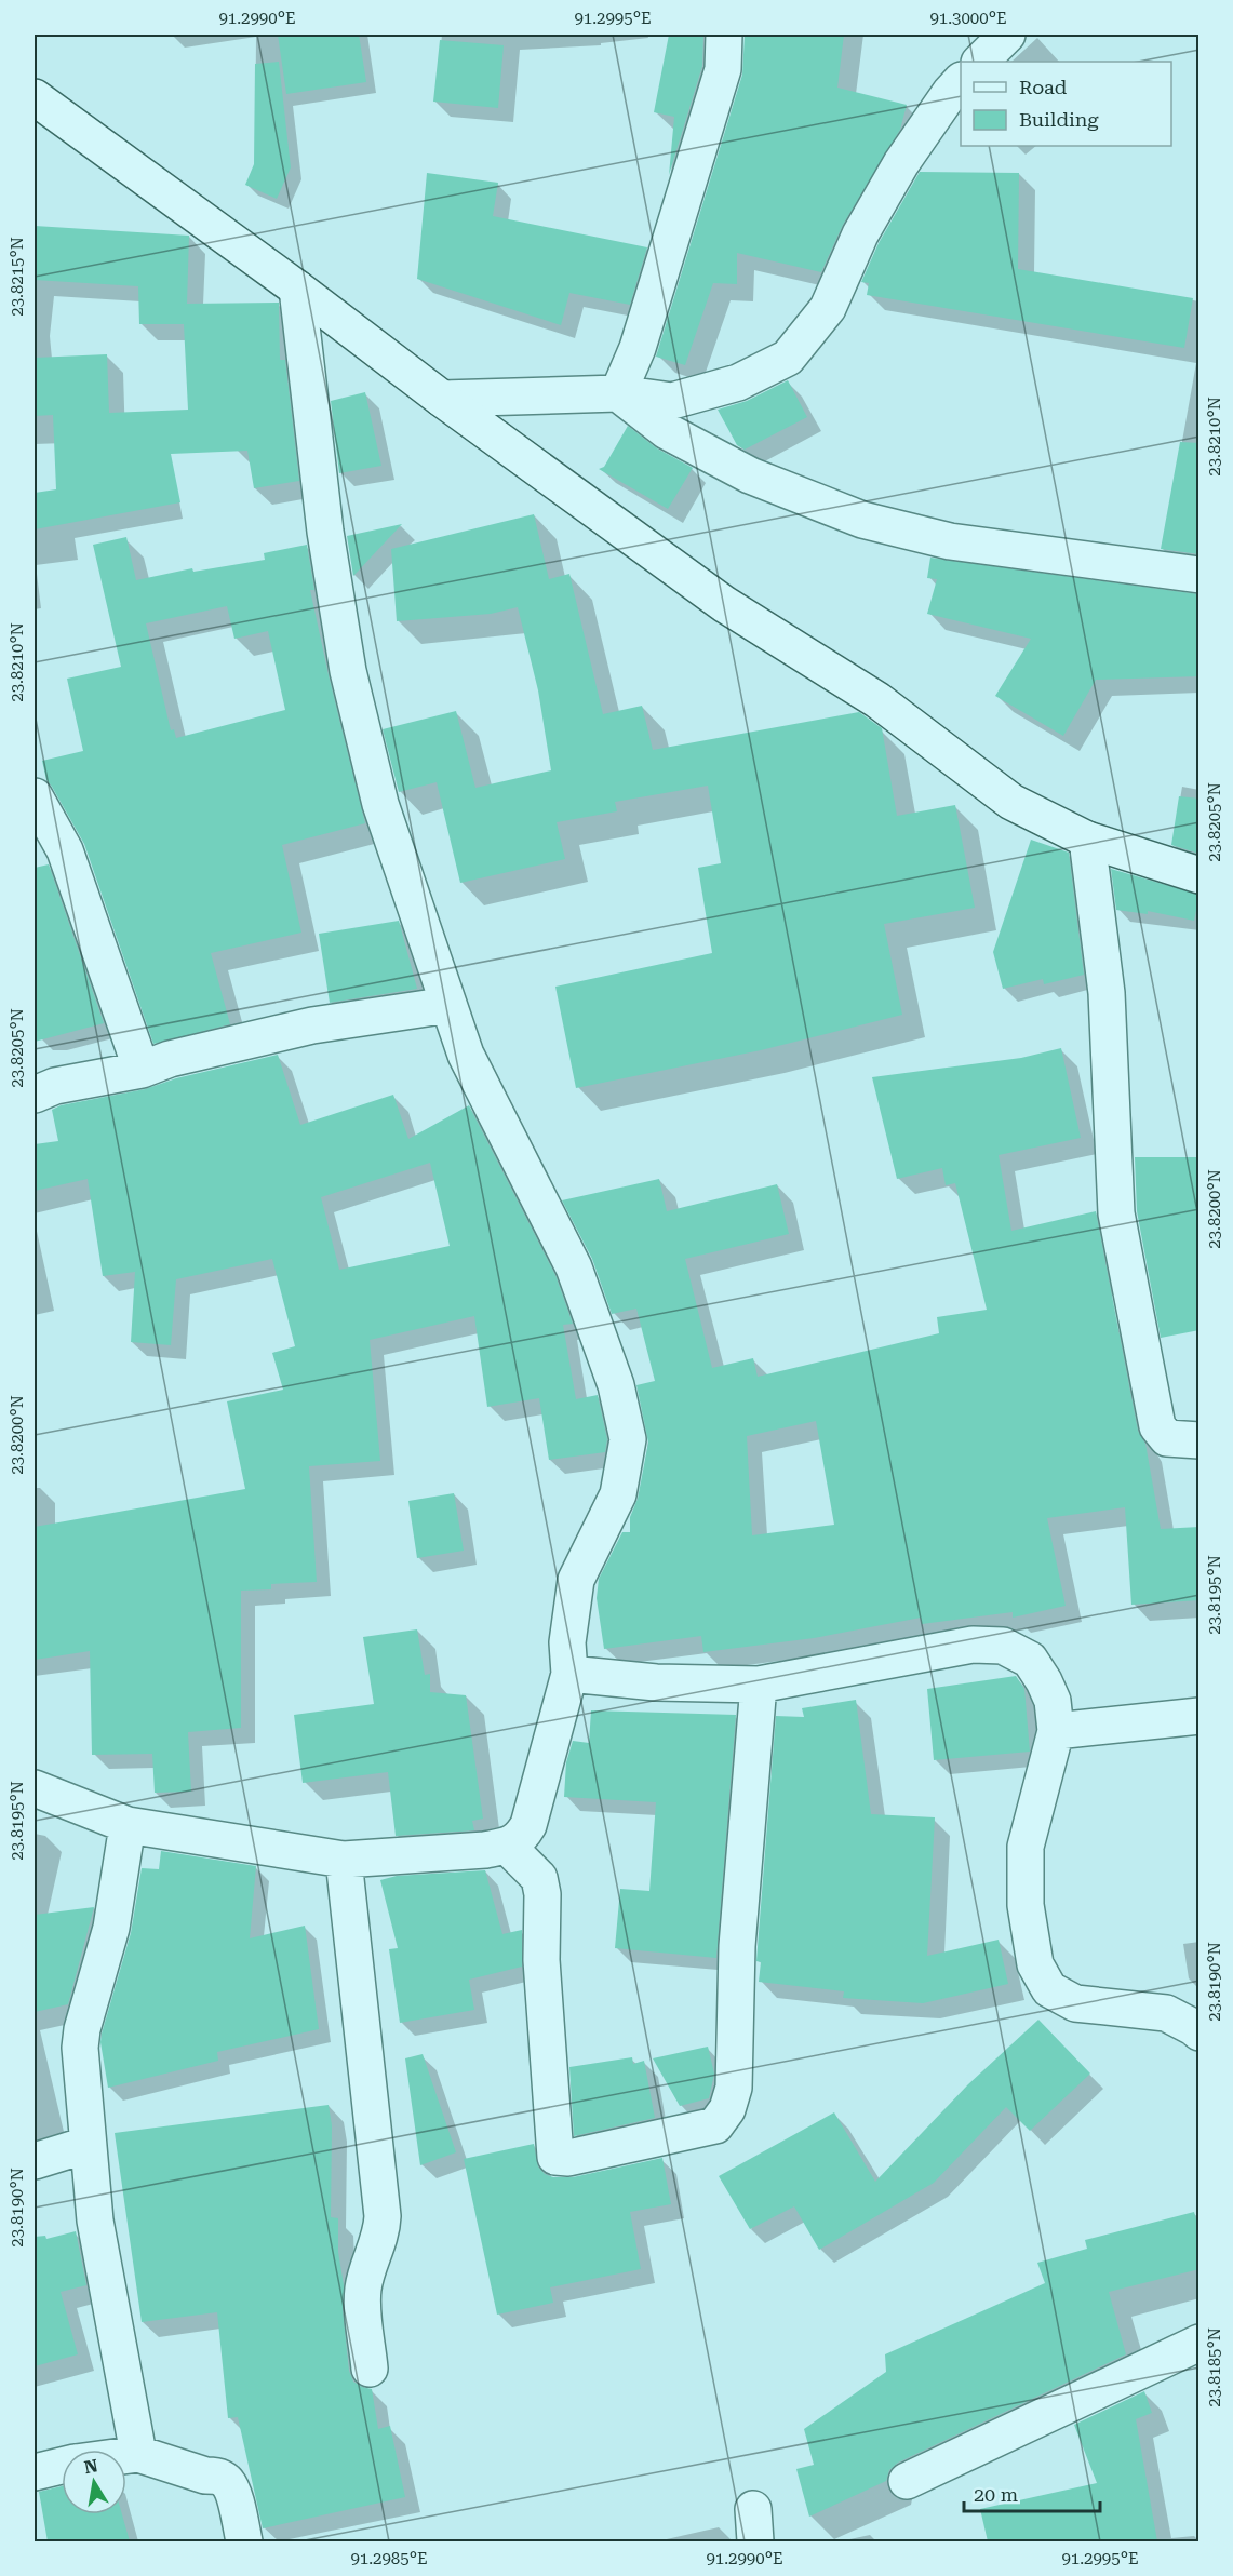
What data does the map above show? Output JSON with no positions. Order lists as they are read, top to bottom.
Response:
{
  "legend": ["Road", "Building"],
  "scale_bar": "20 m",
  "north": "top",
  "coordinates": [
    "91.2990°E",
    "91.2995°E",
    "91.3000°E",
    "23.8215°N",
    "23.8210°N",
    "23.8205°N",
    "23.8200°N",
    "23.8195°N",
    "23.8190°N",
    "23.8185°N",
    "91.2985°E"
  ]
}
